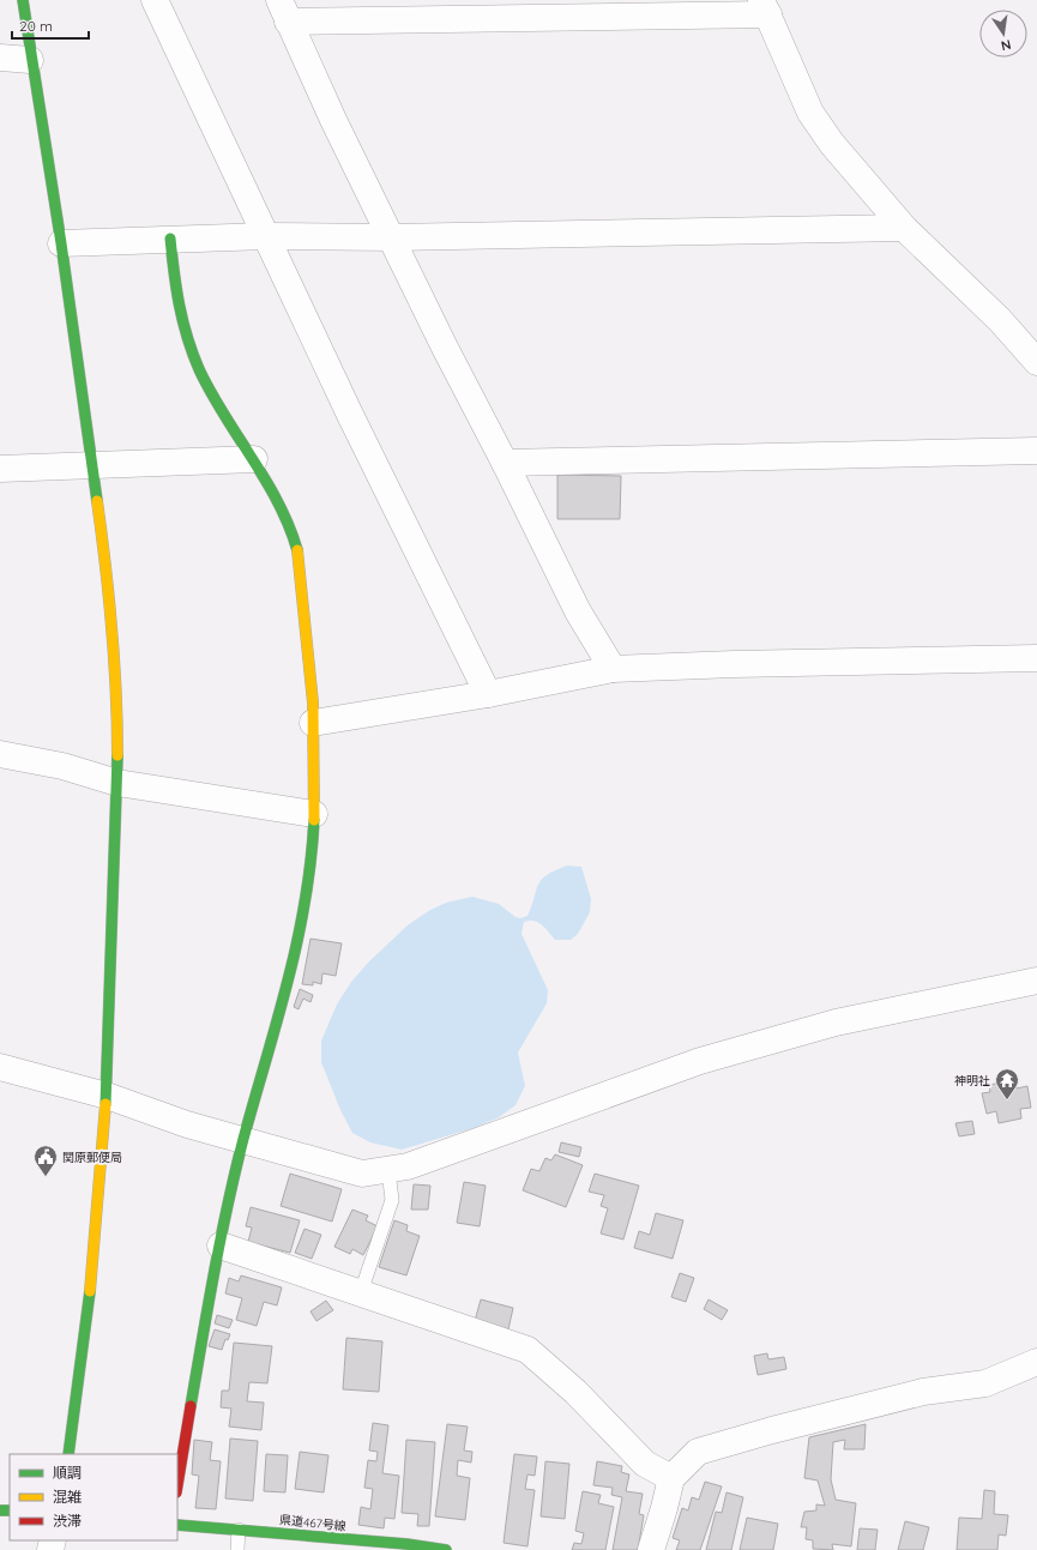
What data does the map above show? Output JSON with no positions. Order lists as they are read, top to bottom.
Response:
{
  "streets": {
    "street": ["県道467号線"]
  },
  "places": {
    "temple": ["神明社"],
    "public building": ["関原郵便局"]
  },
  "legend": ["順調", "混雑", "渋滞"],
  "scale_bar": "20 m",
  "north": "bottom"
}
